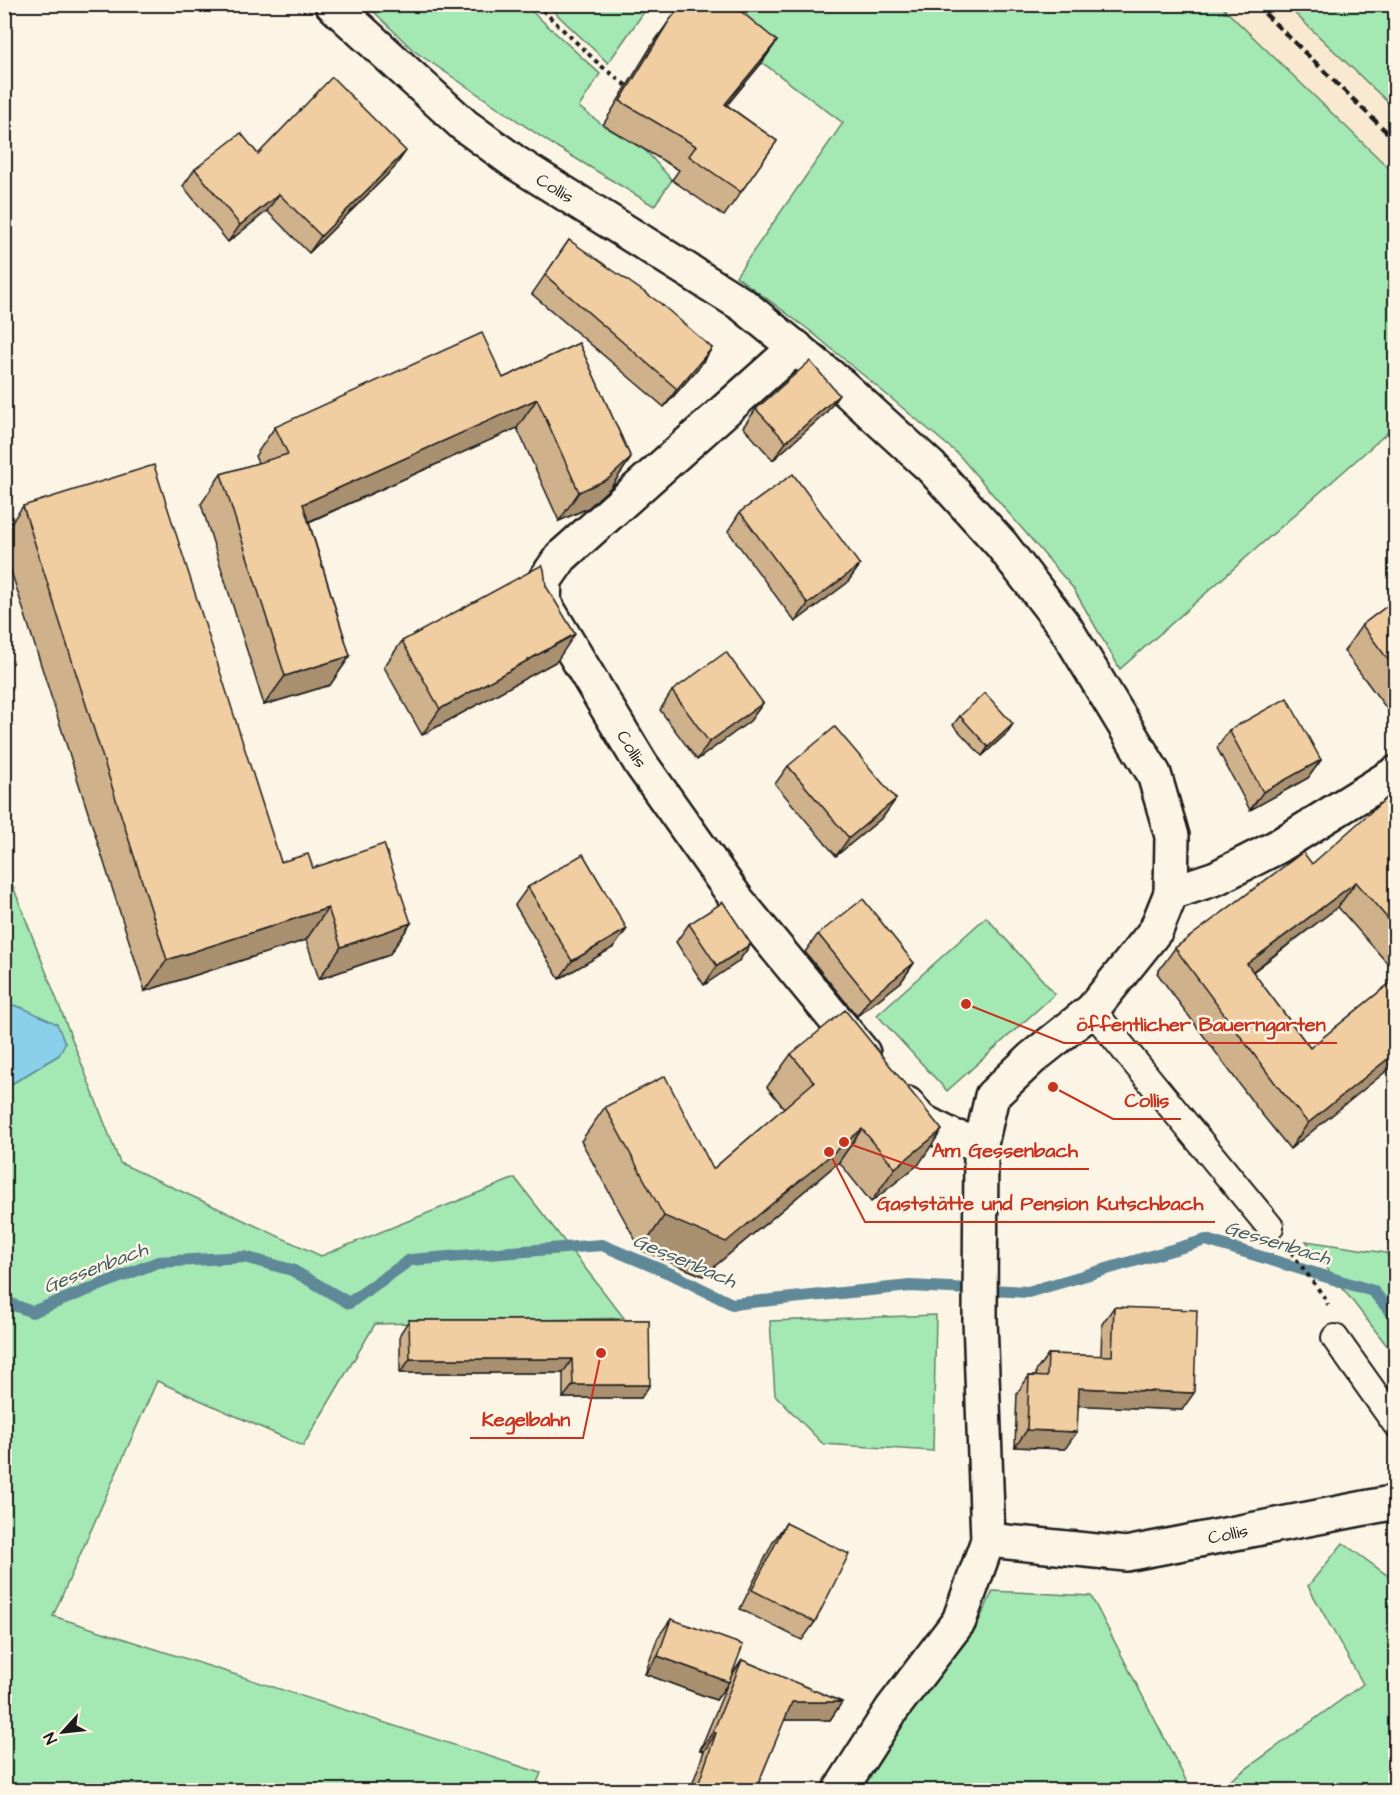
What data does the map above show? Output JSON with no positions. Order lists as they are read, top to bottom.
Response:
{
  "streets": {
    "street": ["Collis"]
  },
  "water": ["Gessenbach"],
  "places": [
    "öffentlicher Bauerngarten",
    "Collis",
    "Am Gessenbach",
    "Gaststätte und Pension Kutschbach",
    "Kegelbahn"
  ],
  "north": "bottom left"
}
